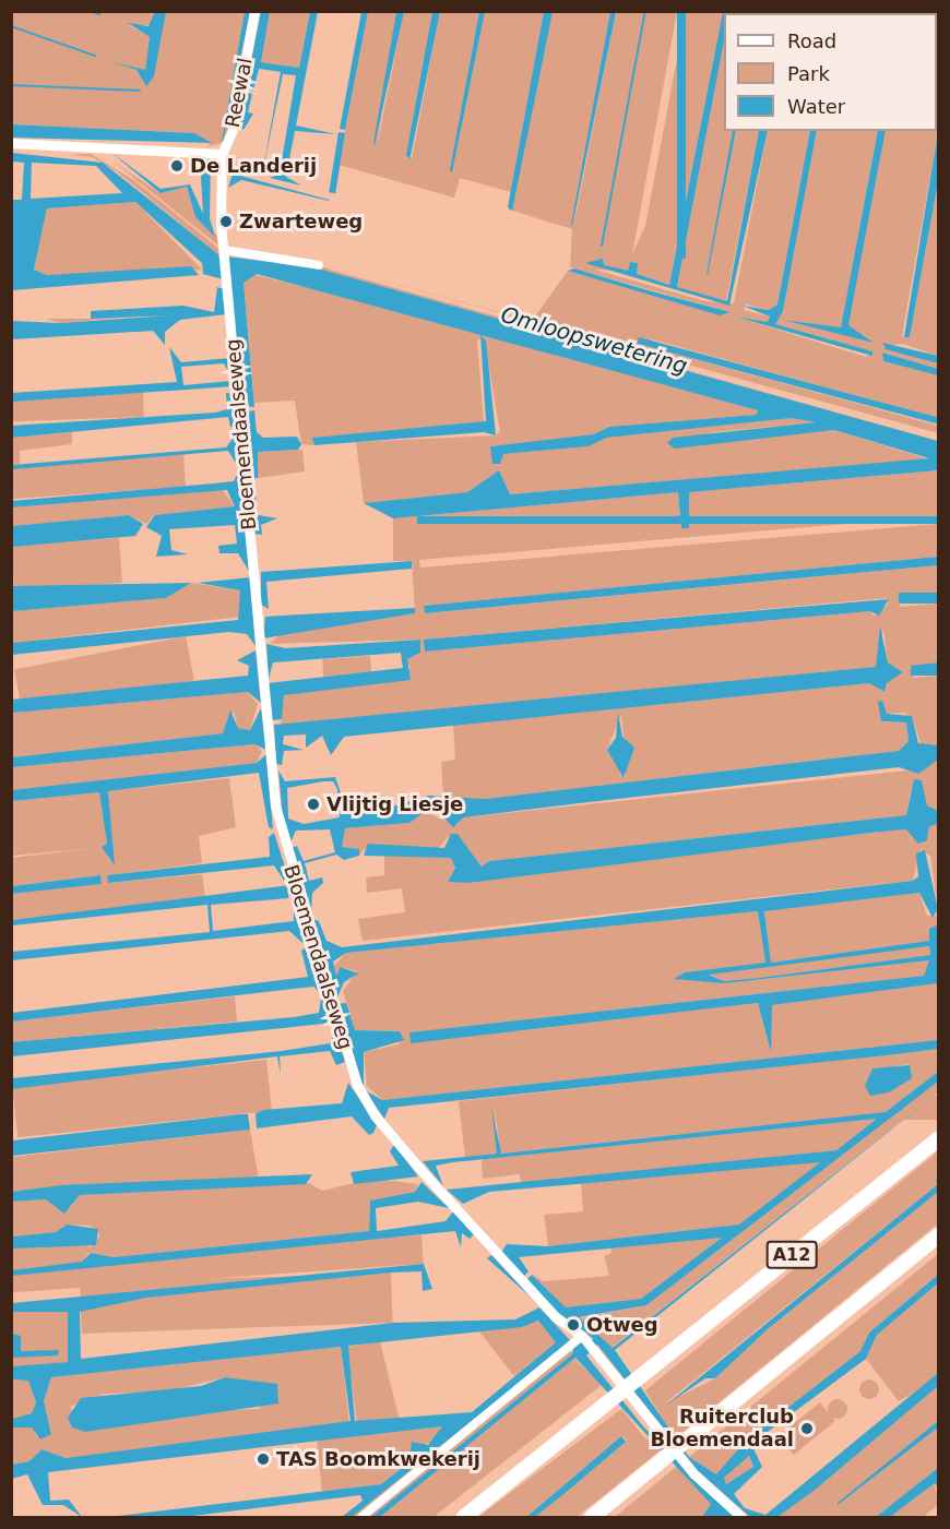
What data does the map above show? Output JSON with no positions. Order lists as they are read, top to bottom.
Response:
{
  "streets": {
    "highway": ["A12"],
    "street": ["Reewal", "Bloemendaalseweg"]
  },
  "crossings": [
    ["Reewal", "Bloemendaalseweg"]
  ],
  "water": ["Omloopswetering"],
  "places": [
    "De Landerij",
    "Zwarteweg",
    "Vlijtig Liesje",
    "Otweg",
    "Ruiterclub Bloemendaal",
    "TAS Boomkwekerij"
  ],
  "legend": ["Road", "Park", "Water"]
}
